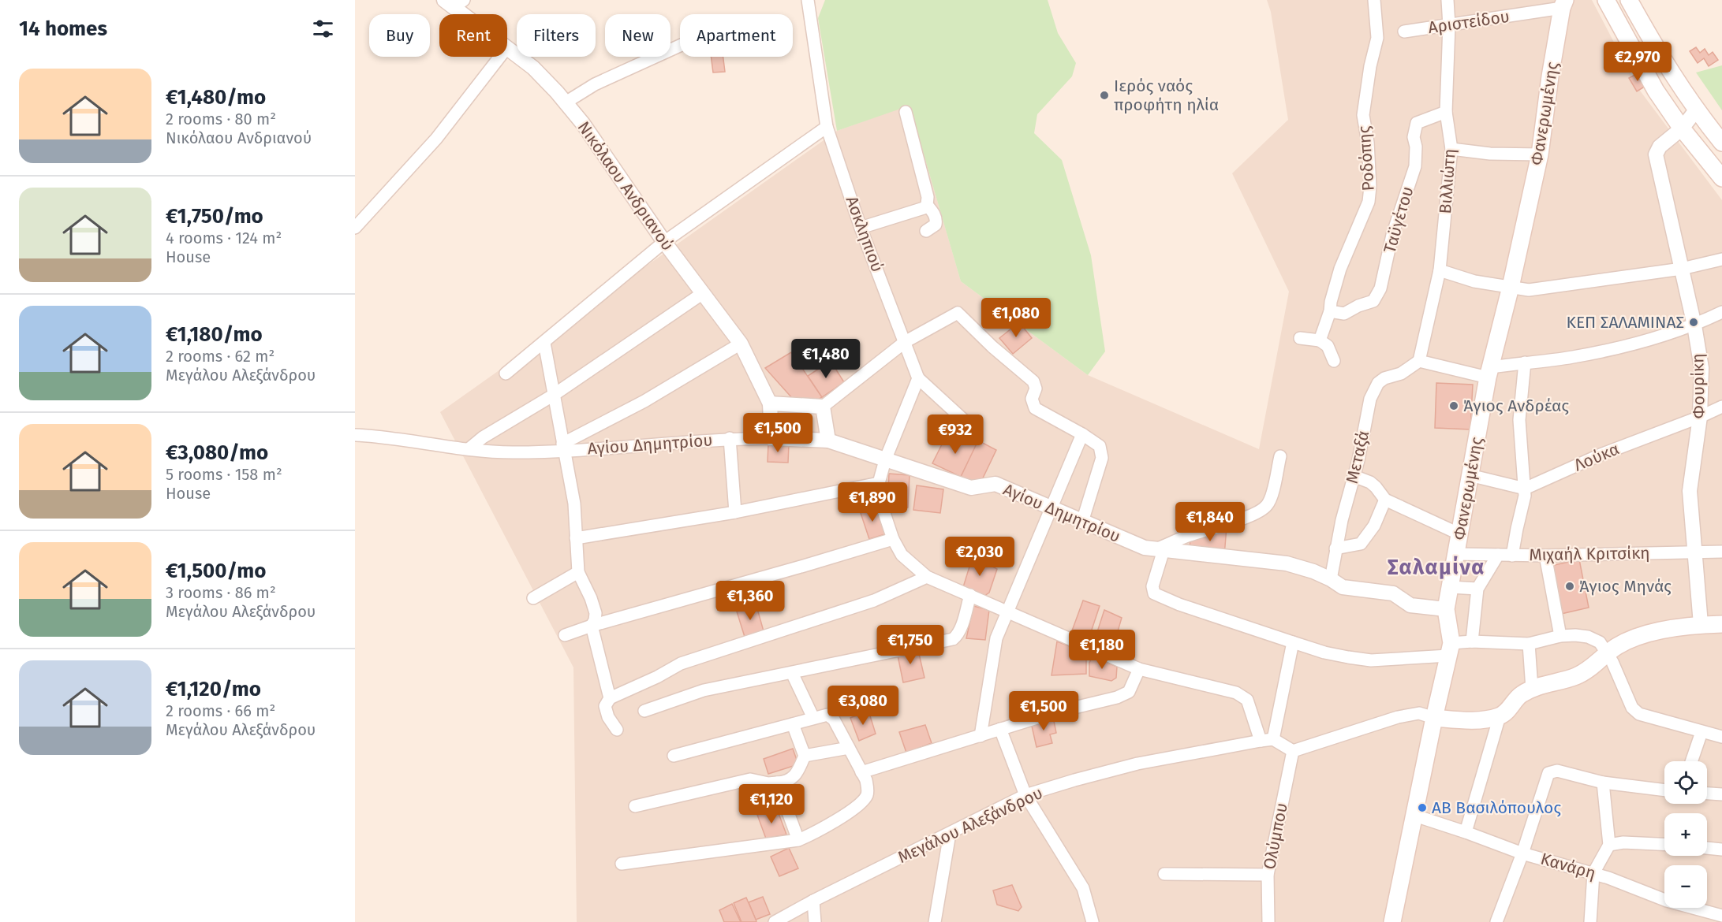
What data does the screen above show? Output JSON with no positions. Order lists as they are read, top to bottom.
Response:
{
  "streets": {
    "main road": ["Φανερωμένης"],
    "street": [
      "Αριστείδου",
      "Ροδόπης",
      "Βιλλιώτη",
      "Νικόλαου Ανδριανού",
      "Ταϋγέτου",
      "Ασκληπιού",
      "Φουρίκη",
      "Αγίου Δημητρίου",
      "Μεταξά",
      "Λούκα",
      "Μιχαήλ Κριτσίκη",
      "Μεγάλου Αλεξάνδρου",
      "Ολύμπου",
      "Κανάρη"
    ]
  },
  "crossings": [
    ["Αριστείδου", "Φανερωμένης"],
    ["Αριστείδου", "Βιλλιώτη"],
    ["Φανερωμένης", "Αγίου Δημητρίου"],
    ["Φανερωμένης", "Μιχαήλ Κριτσίκη"],
    ["Φανερωμένης", "Κανάρη"],
    ["Ροδόπης", "Ταϋγέτου"],
    ["Βιλλιώτη", "Ταϋγέτου"],
    ["Βιλλιώτη", "Μεταξά"],
    ["Φουρίκη", "Λούκα"],
    ["Φουρίκη", "Μιχαήλ Κριτσίκη"],
    ["Αγίου Δημητρίου", "Μεταξά"]
  ],
  "districts": ["Σαλαμίνα"],
  "places": [
    "Ιερός ναός προφήτη ηλία",
    "ΚΕΠ ΣΑΛΑΜΙΝΑΣ",
    "Άγιος Ανδρέας",
    "Άγιος Μηνάς",
    "ΑΒ Βασιλόπουλος"
  ],
  "page": {
    "heading": "14 homes",
    "chip": [
      "Buy",
      "Rent",
      "Filters",
      "New",
      "Apartment"
    ],
    "price": [
      "€2,970",
      "€1,080",
      "€1,480",
      "€1,500",
      "€932",
      "€1,890",
      "€1,840",
      "€2,030",
      "€1,360",
      "€1,750",
      "€1,180",
      "€3,080",
      "€1,500",
      "€1,120"
    ],
    "list": [
      {
        "name": "€1,480/mo",
        "note": "2 rooms · 80 m² · Νικόλαου Ανδριανού"
      },
      {
        "name": "€1,750/mo",
        "note": "4 rooms · 124 m² · House"
      },
      {
        "name": "€1,180/mo",
        "note": "2 rooms · 62 m² · Μεγάλου Αλεξάνδρου"
      },
      {
        "name": "€3,080/mo",
        "note": "5 rooms · 158 m² · House"
      },
      {
        "name": "€1,500/mo",
        "note": "3 rooms · 86 m² · Μεγάλου Αλεξάνδρου"
      },
      {
        "name": "€1,120/mo",
        "note": "2 rooms · 66 m² · Μεγάλου Αλεξάνδρου"
      }
    ],
    "map_buttons": ["+", "−"]
  }
}
